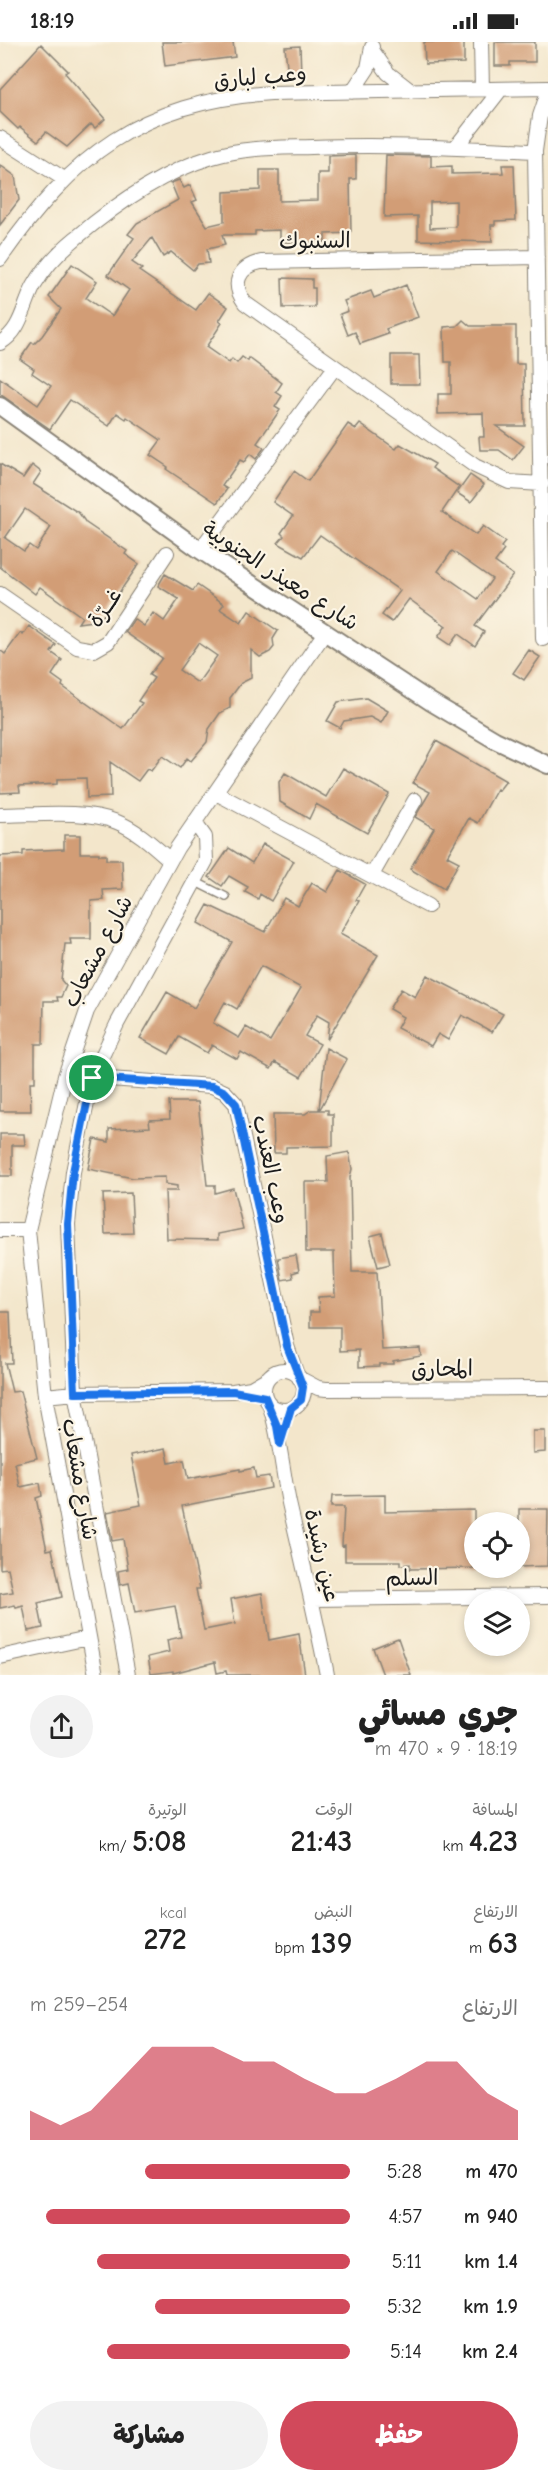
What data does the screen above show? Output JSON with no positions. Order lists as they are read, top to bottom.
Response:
{
  "streets": {
    "street": [
      "وعب لبارق",
      "السنبوك",
      "شارع معيذر الجنوبية",
      "غــرّة",
      "شارع مشعاب",
      "وعب العندب",
      "المحارق",
      "عين رشيدة",
      "السلم"
    ]
  },
  "crossings": [
    ["شارع معيذر الجنوبية", "شارع مشعاب"],
    ["شارع مشعاب", "وعب العندب"],
    ["وعب العندب", "المحارق"],
    ["وعب العندب", "عين رشيدة"],
    ["المحارق", "عين رشيدة"],
    ["عين رشيدة", "السلم"]
  ],
  "page": {
    "status": "18:19",
    "heading": ["جري مسائي", "18:19 · 9 × 470 m"],
    "stats": [
      ["المسافة", "4.23 km"],
      ["الوقت", "21:43"],
      ["الوتيرة", "5:08 /km"],
      ["الارتفاع", "63 m"],
      ["النبض", "139 bpm"],
      ["kcal", "272"]
    ],
    "chart": ["الارتفاع", "254–259 m"],
    "list": [
      {
        "name": "470 m",
        "note": "5:28"
      },
      {
        "name": "940 m",
        "note": "4:57"
      },
      {
        "name": "1.4 km",
        "note": "5:11"
      },
      {
        "name": "1.9 km",
        "note": "5:32"
      },
      {
        "name": "2.4 km",
        "note": "5:14"
      }
    ],
    "buttons": ["حفظ", "مشاركة"]
  }
}
